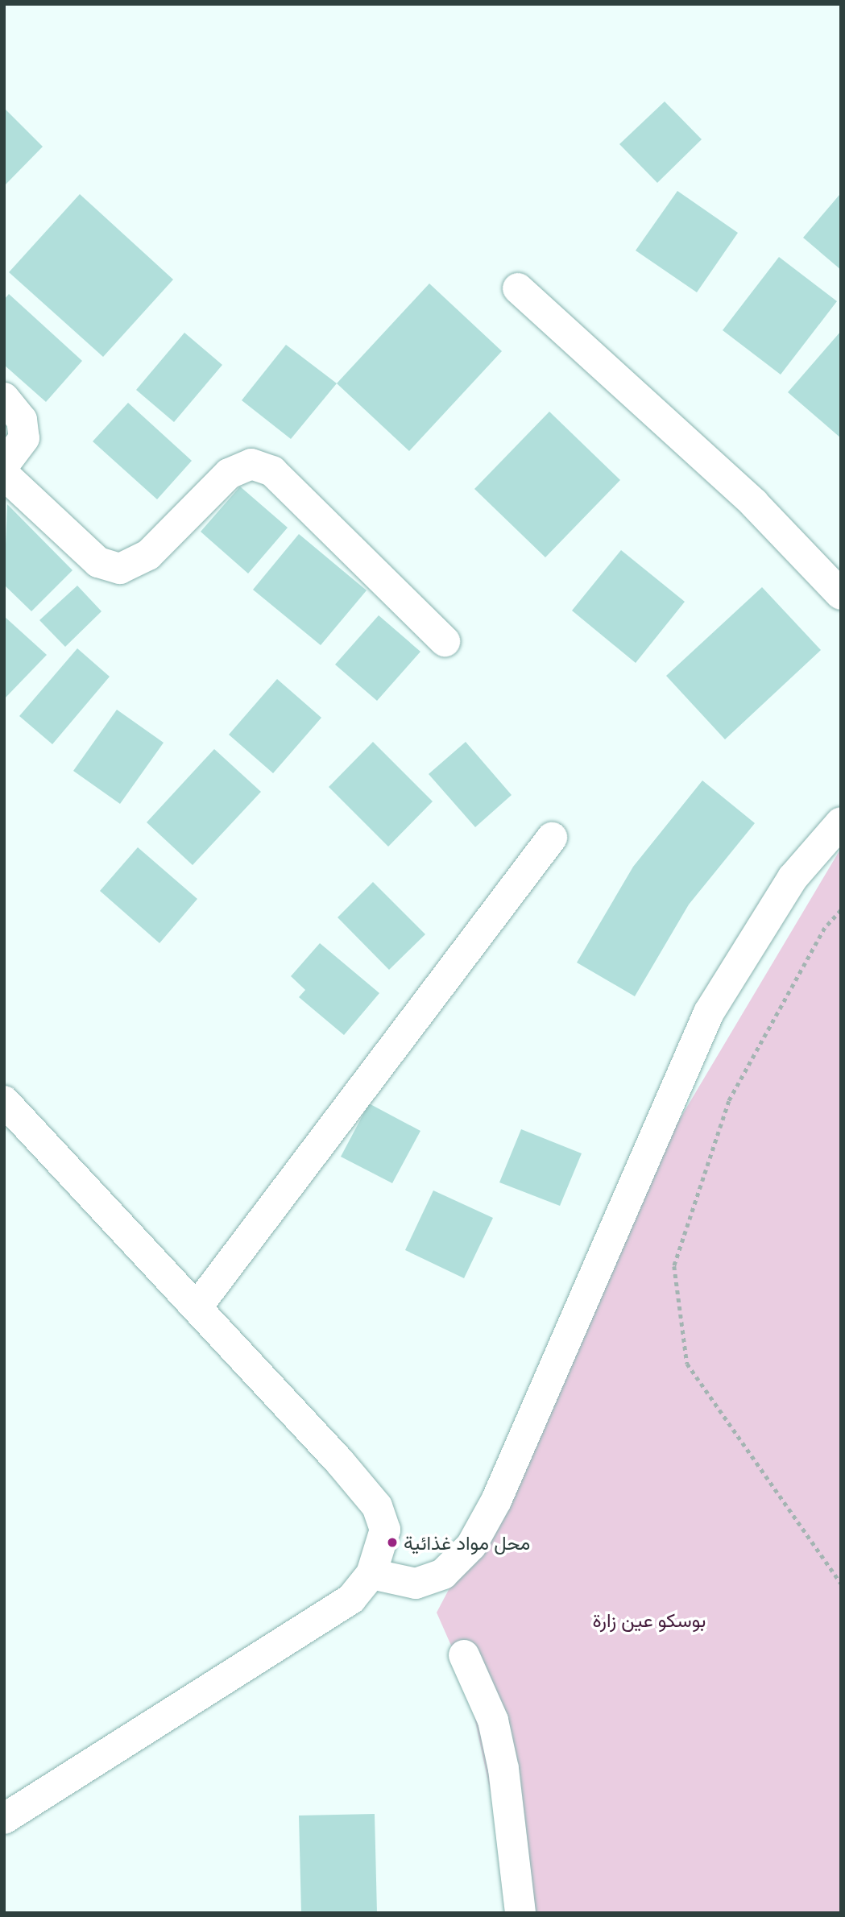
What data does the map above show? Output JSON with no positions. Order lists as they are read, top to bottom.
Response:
{
  "parks": ["بوسكو عين زارة"],
  "places": ["محل مواد غذائية"]
}
